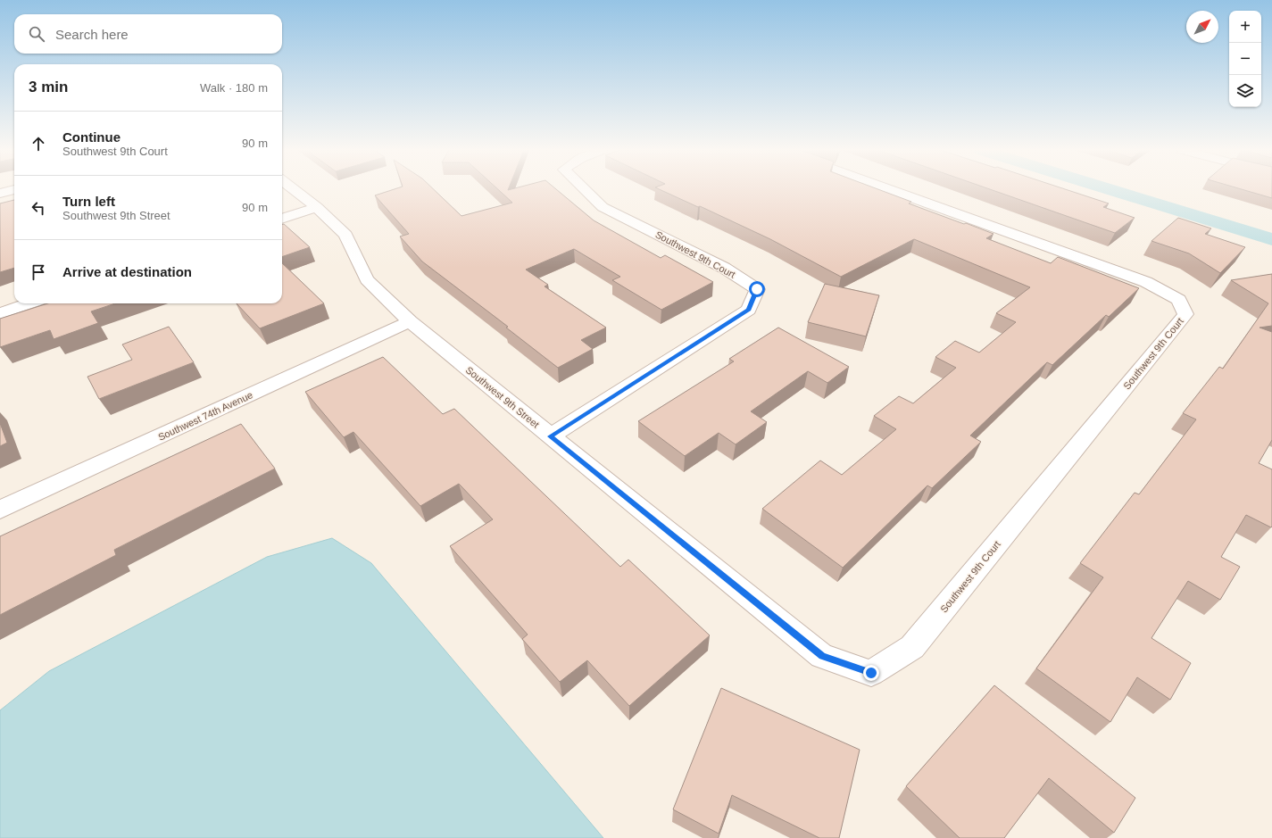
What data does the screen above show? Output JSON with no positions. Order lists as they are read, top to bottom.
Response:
{
  "streets": {
    "street": ["Southwest 9th Court", "Southwest 9th Street", "Southwest 74th Avenue"]
  },
  "crossings": [
    ["Southwest 9th Court", "Southwest 9th Street"],
    ["Southwest 9th Street", "Southwest 74th Avenue"]
  ],
  "north": "top right",
  "page": {
    "map_buttons": ["+", "−"],
    "search": "Search here",
    "heading": ["3 min", "Walk · 180 m"],
    "list": [
      ["Continue", "Southwest 9th Court", "90 m"],
      ["Turn left", "Southwest 9th Street", "90 m"],
      "Arrive at destination"
    ]
  }
}
